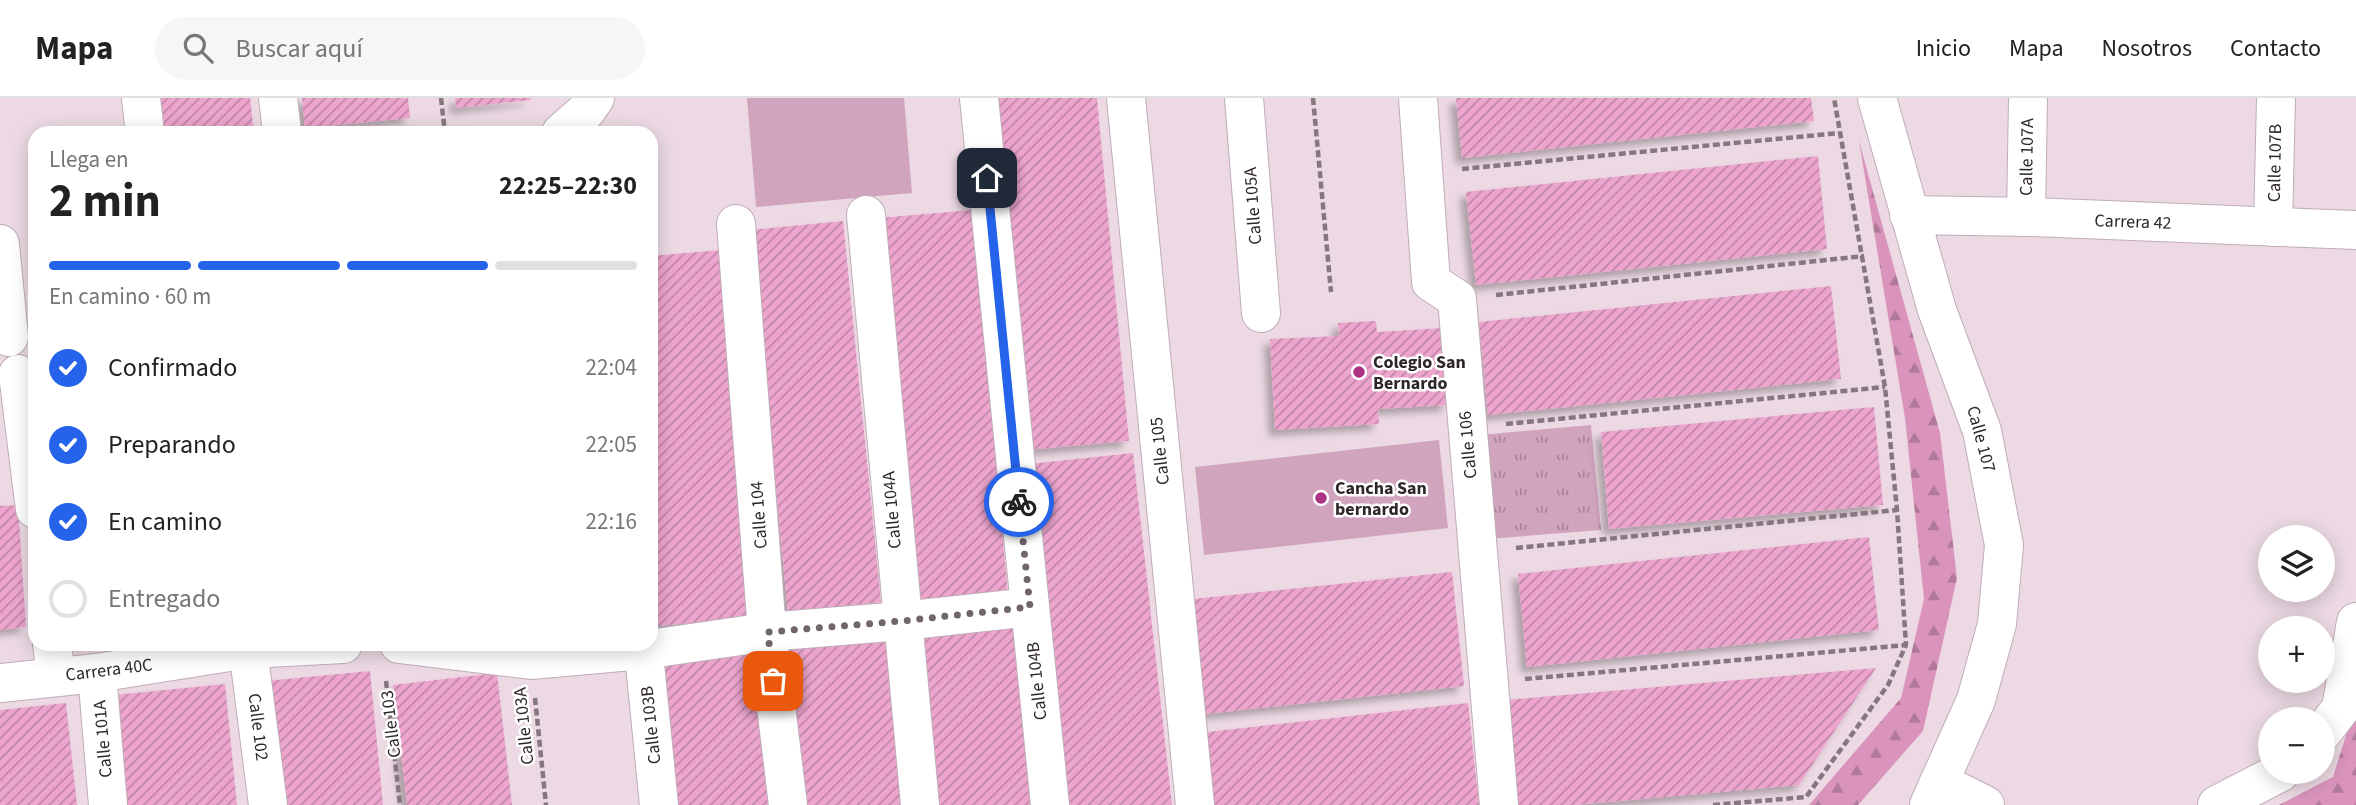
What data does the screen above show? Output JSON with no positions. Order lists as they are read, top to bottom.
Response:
{
  "streets": {
    "street": [
      "Calle 107A",
      "Calle 107B",
      "Calle 105A",
      "Carrera 42",
      "Calle 107",
      "Calle 106",
      "Calle 105",
      "Calle 104A",
      "Calle 104",
      "Carrera 40C",
      "Calle 104B",
      "Calle 103B",
      "Calle 102",
      "Calle 101A"
    ],
    "path": ["Calle 103", "Calle 103A"]
  },
  "crossings": [
    ["Calle 107A", "Carrera 42"],
    ["Calle 107B", "Carrera 42"],
    ["Carrera 42", "Calle 107"],
    ["Carrera 40C", "Calle 101A"]
  ],
  "places": ["Colegio San Bernardo", "Cancha San bernardo"],
  "page": {
    "header": "Mapa",
    "search": "Buscar aquí",
    "nav": [
      "Inicio",
      "Mapa",
      "Nosotros",
      "Contacto"
    ],
    "heading": ["2 min", "Llega en", "22:25–22:30"],
    "bar": "En camino · 60 m",
    "list": [
      ["Confirmado", "22:04"],
      ["Preparando", "22:05"],
      ["En camino", "22:16"],
      "Entregado"
    ],
    "map_buttons": ["+", "−"]
  }
}
